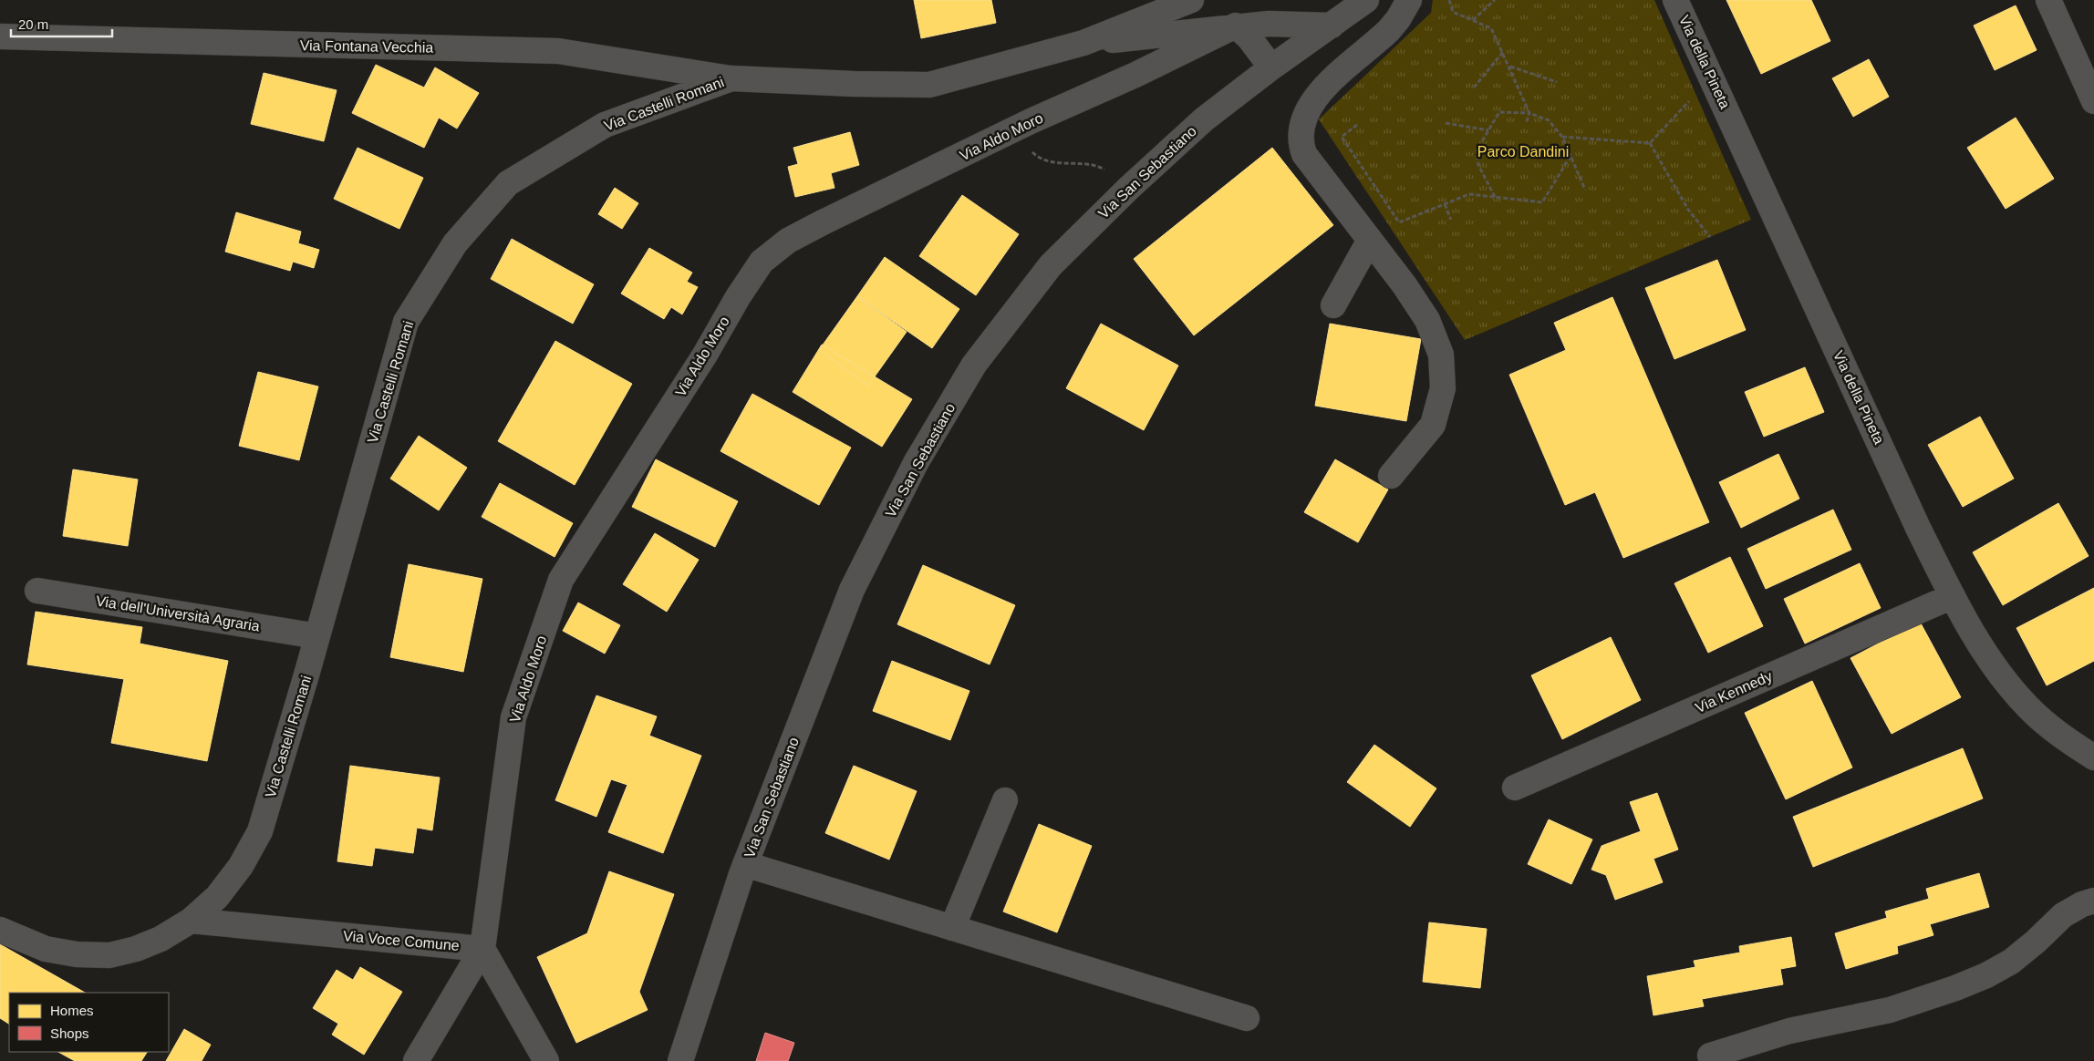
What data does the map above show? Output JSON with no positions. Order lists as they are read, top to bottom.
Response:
{
  "streets": {
    "street": [
      "Via Fontana Vecchia",
      "Via della Pineta",
      "Via Castelli Romani",
      "Via Aldo Moro",
      "Via San Sebastiano",
      "Via dell'Università Agraria",
      "Via Kennedy",
      "Via Voce Comune"
    ]
  },
  "crossings": [
    ["Via Fontana Vecchia", "Via Castelli Romani"],
    ["Via della Pineta", "Via Kennedy"],
    ["Via Castelli Romani", "Via dell'Università Agraria"],
    ["Via Castelli Romani", "Via Voce Comune"],
    ["Via Aldo Moro", "Via Voce Comune"]
  ],
  "parks": ["Parco Dandini"],
  "legend": ["Homes", "Shops"],
  "scale_bar": "20 m"
}
